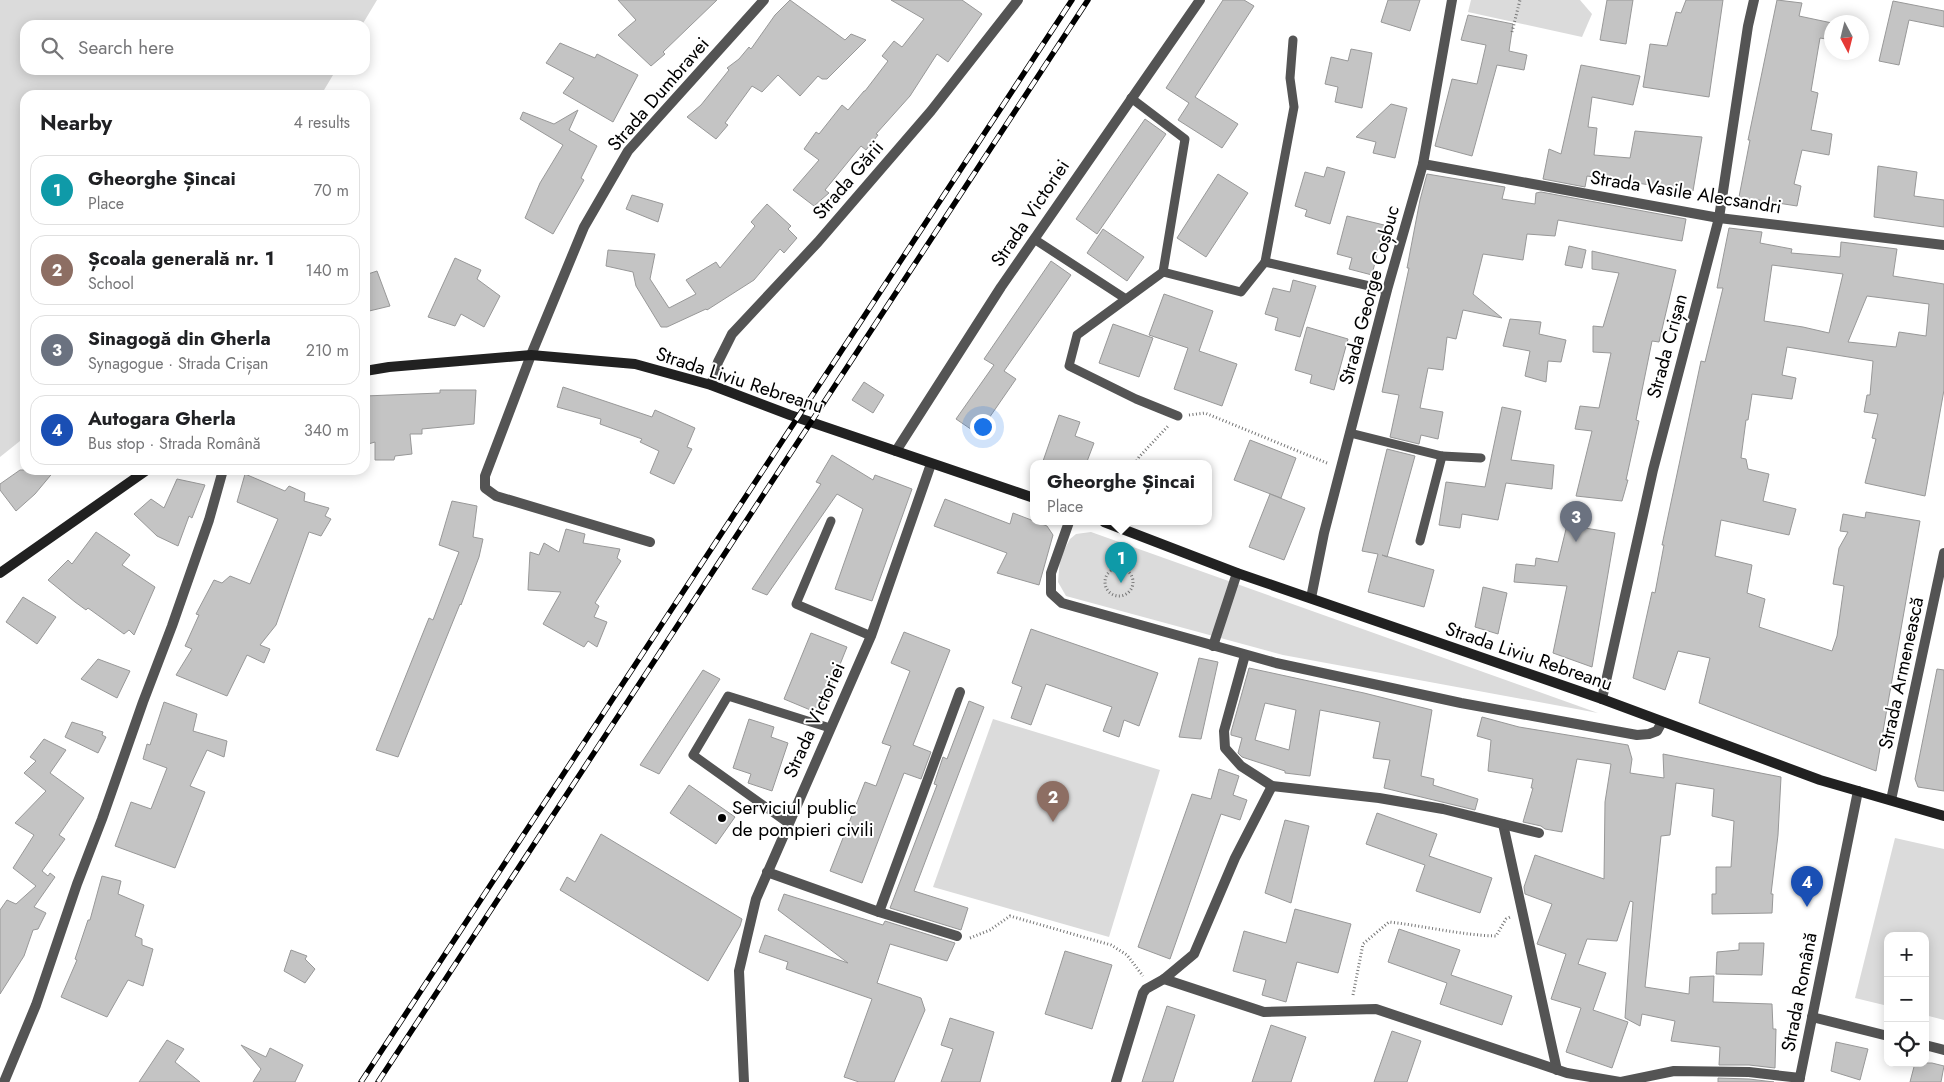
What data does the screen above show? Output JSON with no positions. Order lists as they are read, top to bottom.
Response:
{
  "streets": {
    "main road": ["Strada Liviu Rebreanu"],
    "street": [
      "Strada Dumbravei",
      "Strada Gării",
      "Strada Vasile Alecsandri",
      "Strada Victoriei",
      "Strada George Coșbuc",
      "Strada Crișan",
      "Strada Armenească",
      "Strada Română"
    ]
  },
  "crossings": [
    ["Strada Dumbravei", "Strada Liviu Rebreanu"],
    ["Strada Gării", "Strada Liviu Rebreanu"],
    ["Strada Vasile Alecsandri", "Strada George Coșbuc"],
    ["Strada Vasile Alecsandri", "Strada Crișan"],
    ["Strada Victoriei", "Strada Liviu Rebreanu"],
    ["Strada George Coșbuc", "Strada Liviu Rebreanu"],
    ["Strada Crișan", "Strada Liviu Rebreanu"],
    ["Strada Liviu Rebreanu", "Strada Armenească"],
    ["Strada Liviu Rebreanu", "Strada Română"]
  ],
  "places": ["Serviciul public de pompieri civili"],
  "north": "bottom",
  "page": {
    "search": "Search here",
    "heading": ["Nearby", "4 results"],
    "list": [
      {
        "mark": "1",
        "name": "Gheorghe Șincai",
        "note": "Place",
        "value": "70 m"
      },
      {
        "mark": "2",
        "name": "Școala generală nr. 1",
        "note": "School",
        "value": "140 m"
      },
      {
        "mark": "3",
        "name": "Sinagogă din Gherla",
        "note": "Synagogue · Strada Crișan",
        "value": "210 m"
      },
      {
        "mark": "4",
        "name": "Autogara Gherla",
        "note": "Bus stop · Strada Română",
        "value": "340 m"
      }
    ],
    "popup": ["Gheorghe Șincai", "Place"],
    "pins": [
      "3",
      "1",
      "2",
      "4"
    ],
    "map_buttons": ["+", "−"]
  }
}
